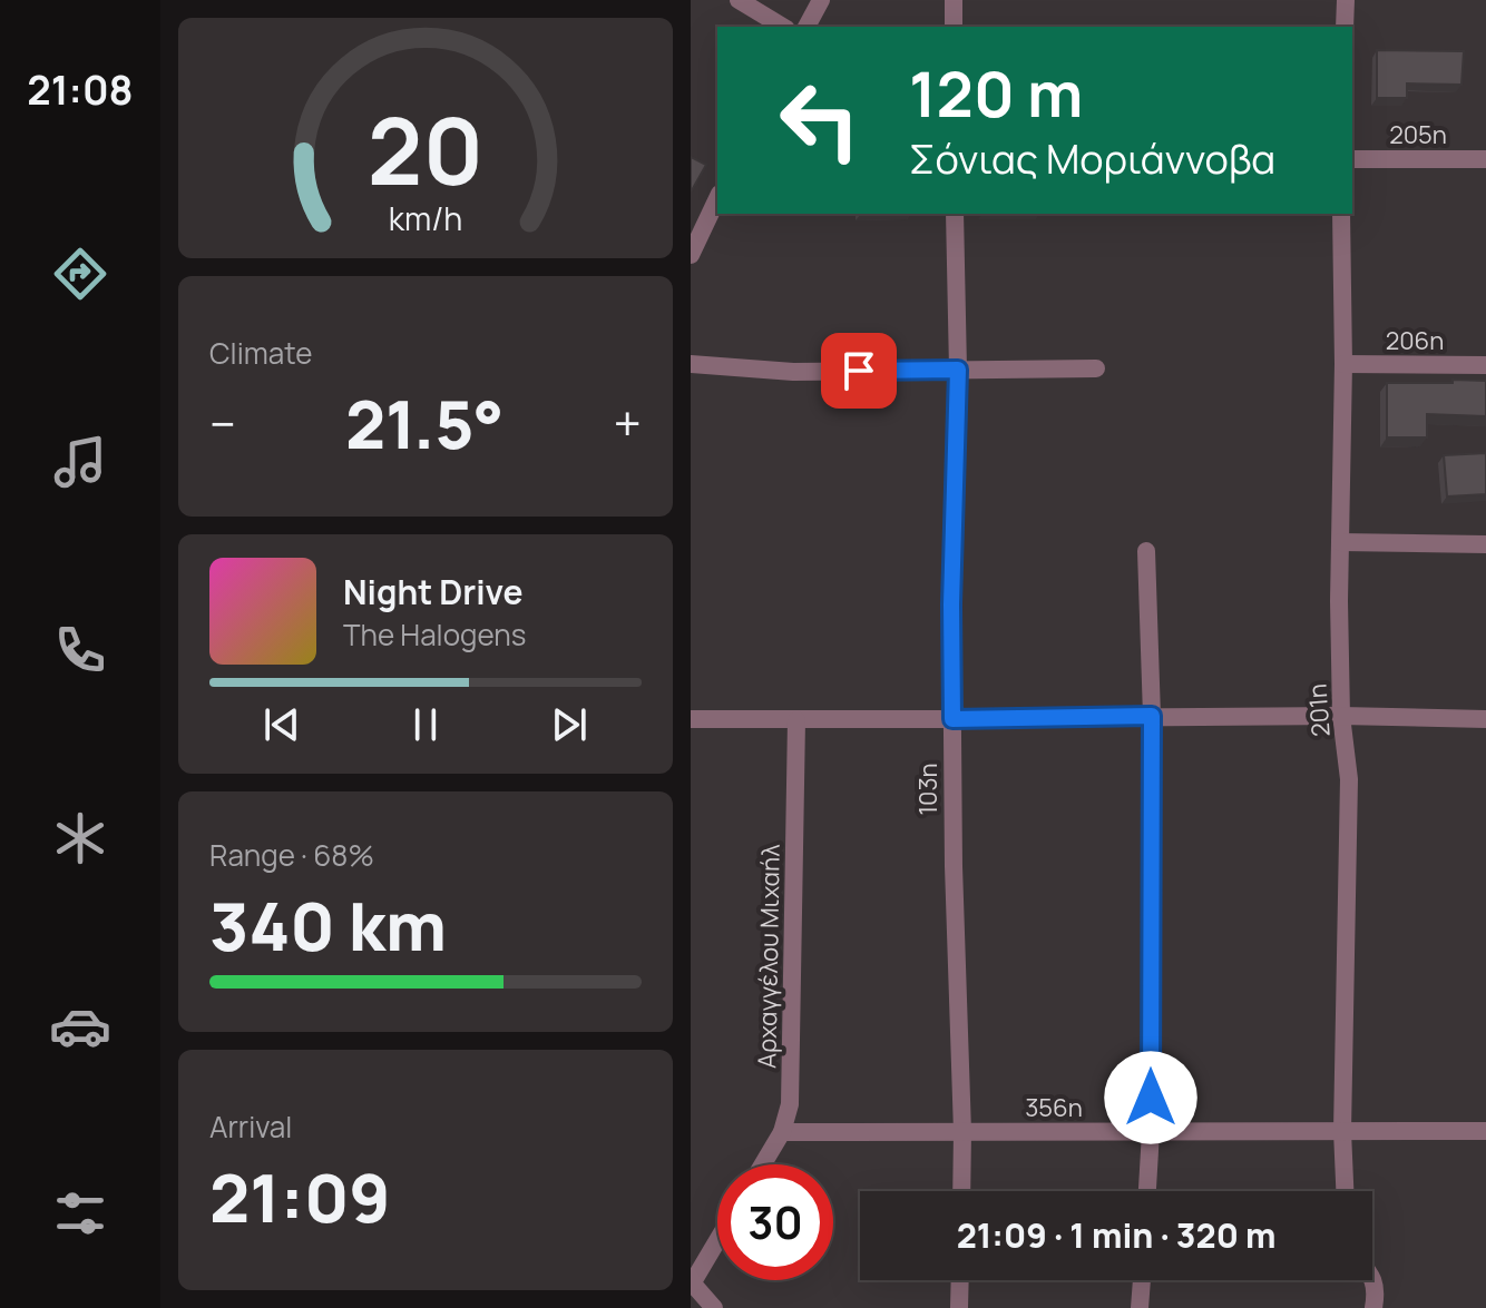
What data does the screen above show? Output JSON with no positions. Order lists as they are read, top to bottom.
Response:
{
  "streets": {
    "street": [
      "205η",
      "206η",
      "201η",
      "103η",
      "Αρχαγγέλου Μιχαήλ",
      "356η"
    ]
  },
  "crossings": [
    ["206η", "201η"],
    ["201η", "356η"],
    ["103η", "356η"],
    ["Αρχαγγέλου Μιχαήλ", "356η"]
  ],
  "page": {
    "tabs": "21:08",
    "turn": ["120 m", "Σόνιας Μοριάννοβα"],
    "tile": [
      "Climate",
      ["Range · 68%", "340 km"],
      ["Arrival", "21:09"]
    ],
    "heat": ["−", "21.5°", "+"],
    "song": ["Night Drive", "The Halogens"],
    "limit": "30",
    "trip": "21:09 · 1 min · 320 m",
    "gauge": ["20", "km/h"]
  }
}
